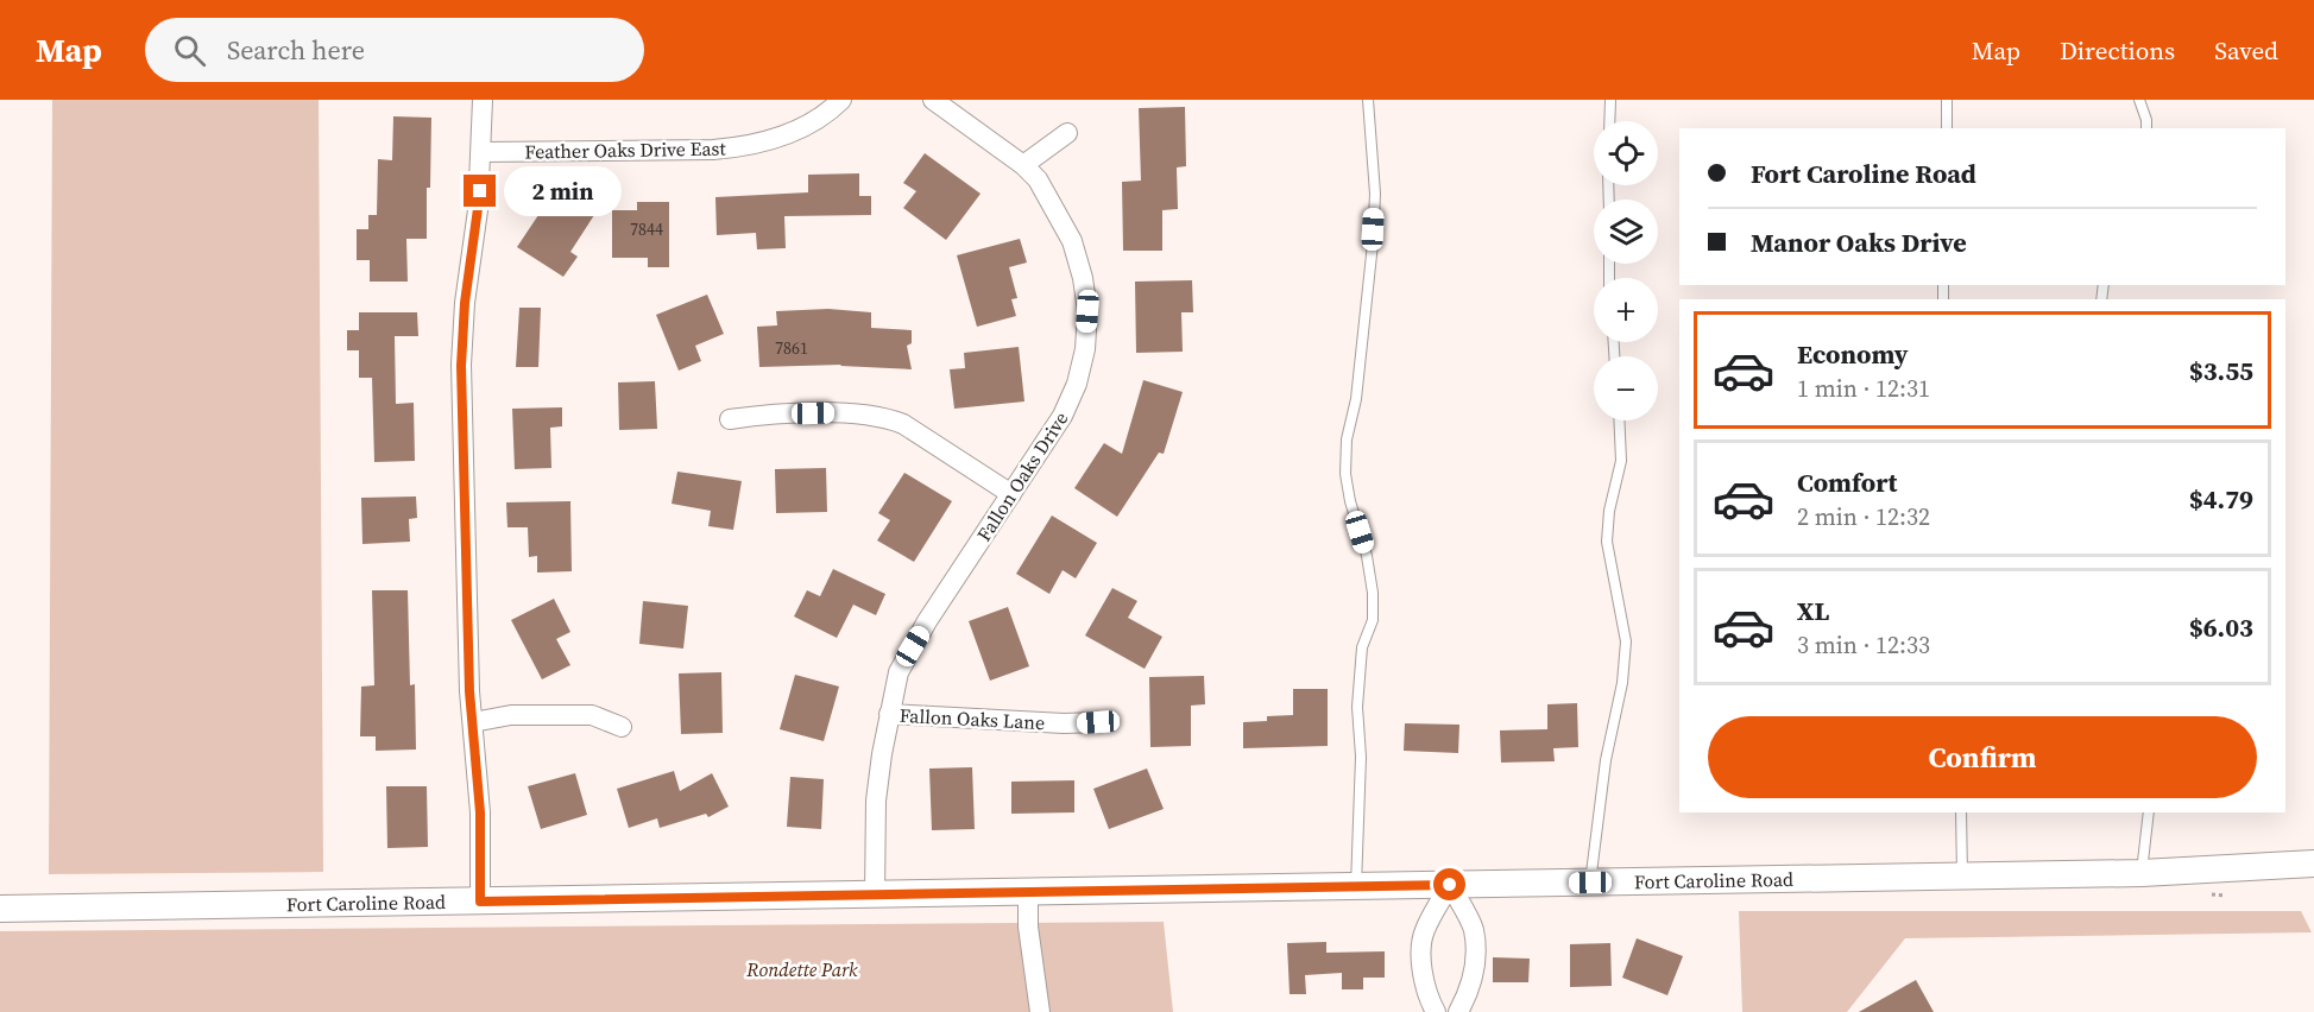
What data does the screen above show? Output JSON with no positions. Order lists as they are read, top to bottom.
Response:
{
  "streets": {
    "street": [
      "Feather Oaks Drive East",
      "Fallon Oaks Drive",
      "Fallon Oaks Lane",
      "Fort Caroline Road"
    ]
  },
  "crossings": [
    ["Fallon Oaks Drive", "Fallon Oaks Lane"],
    ["Fallon Oaks Drive", "Fort Caroline Road"]
  ],
  "parks": ["Rondette Park"],
  "house_numbers": ["7844", "7861"],
  "page": {
    "header": "Map",
    "search": "Search here",
    "nav": ["Map", "Directions", "Saved"],
    "map_buttons": ["+", "−"],
    "banner": ["Fort Caroline Road", "Manor Oaks Drive"],
    "bubble": "2 min",
    "list": [
      {
        "name": "Economy",
        "note": "1 min · 12:31",
        "value": "$3.55"
      },
      {
        "name": "Comfort",
        "note": "2 min · 12:32",
        "value": "$4.79"
      },
      {
        "name": "XL",
        "note": "3 min · 12:33",
        "value": "$6.03"
      }
    ],
    "buttons": "Confirm"
  }
}
